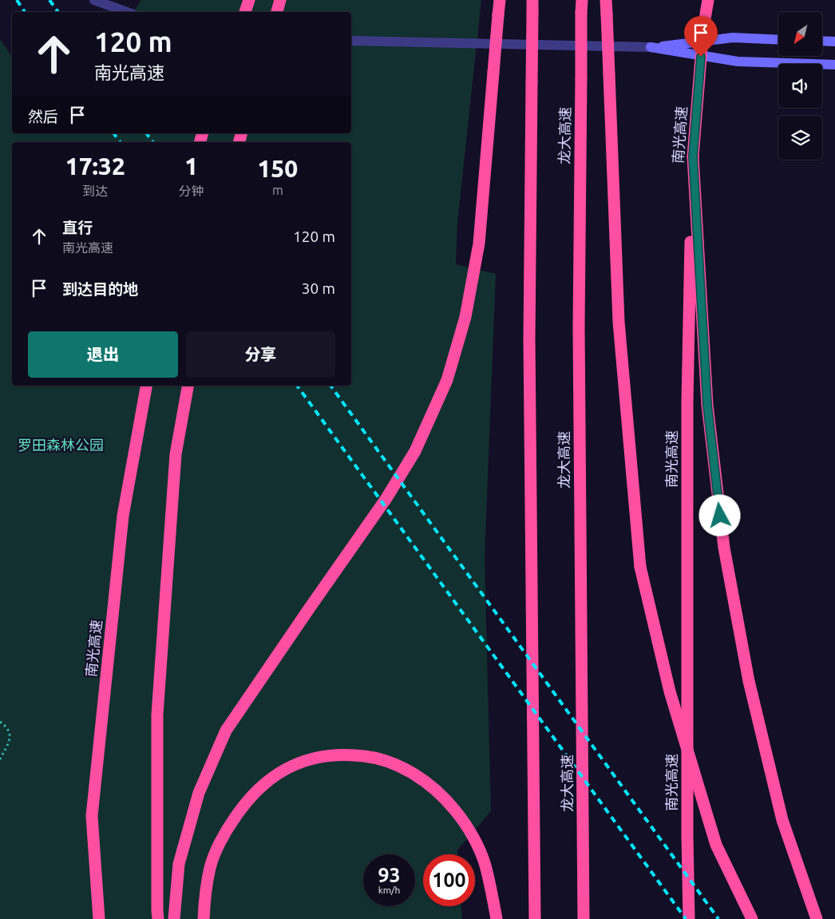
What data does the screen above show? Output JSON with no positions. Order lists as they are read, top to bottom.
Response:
{
  "streets": {
    "highway": ["南光高速", "龙大高速"]
  },
  "parks": ["罗田森林公园"],
  "north": "bottom left",
  "page": {
    "turn": ["120 m", "南光高速"],
    "then": "然后",
    "eta": [
      "17:32",
      "到达",
      "1",
      "分钟",
      "150",
      "m"
    ],
    "list": [
      {
        "name": "直行",
        "note": "南光高速",
        "value": "120 m"
      },
      {
        "name": "到达目的地",
        "value": "30 m"
      }
    ],
    "buttons": ["退出", "分享"],
    "speed": "93 km/h",
    "limit": "100"
  }
}
